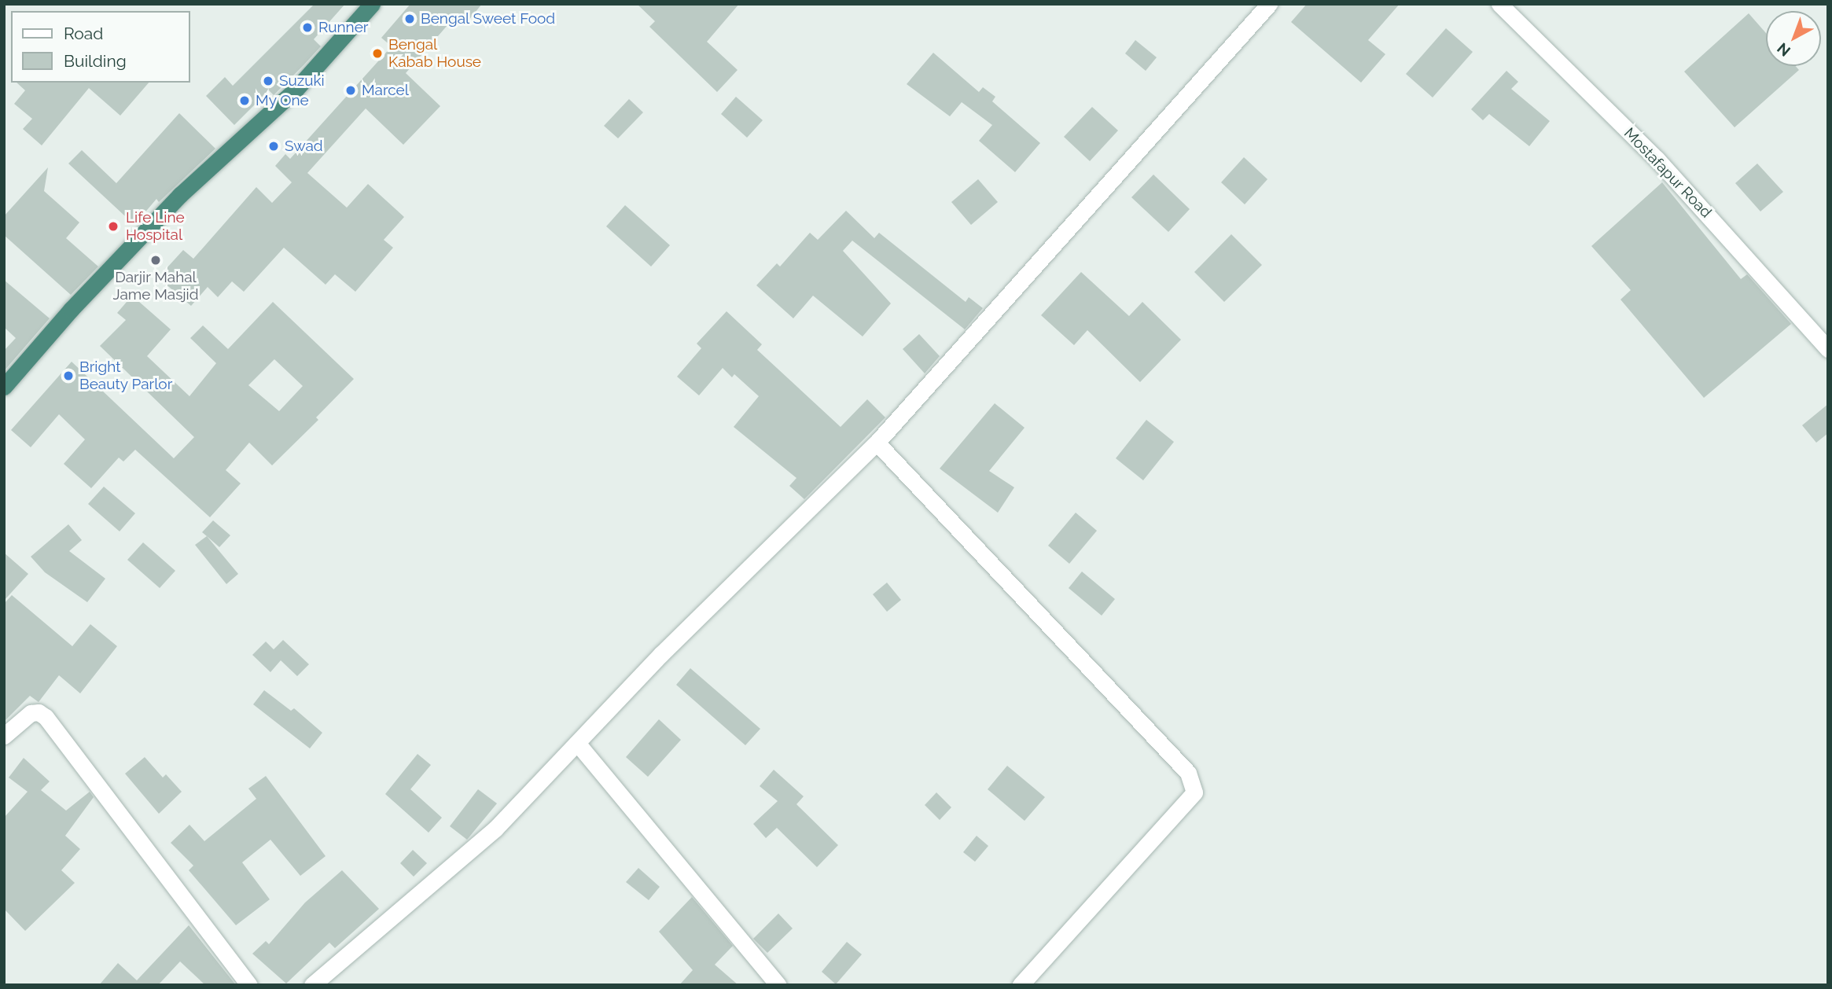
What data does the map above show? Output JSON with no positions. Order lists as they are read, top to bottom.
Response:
{
  "streets": {
    "street": ["Mostafapur Road"]
  },
  "places": [
    "Bengal Sweet Food",
    "Runner",
    "Bengal Kabab House",
    "Suzuki",
    "Marcel",
    "My One",
    "Swad",
    "Life Line Hospital",
    "Darjir Mahal Jame Masjid",
    "Bright Beauty Parlor"
  ],
  "legend": ["Road", "Building"],
  "north": "bottom left"
}
